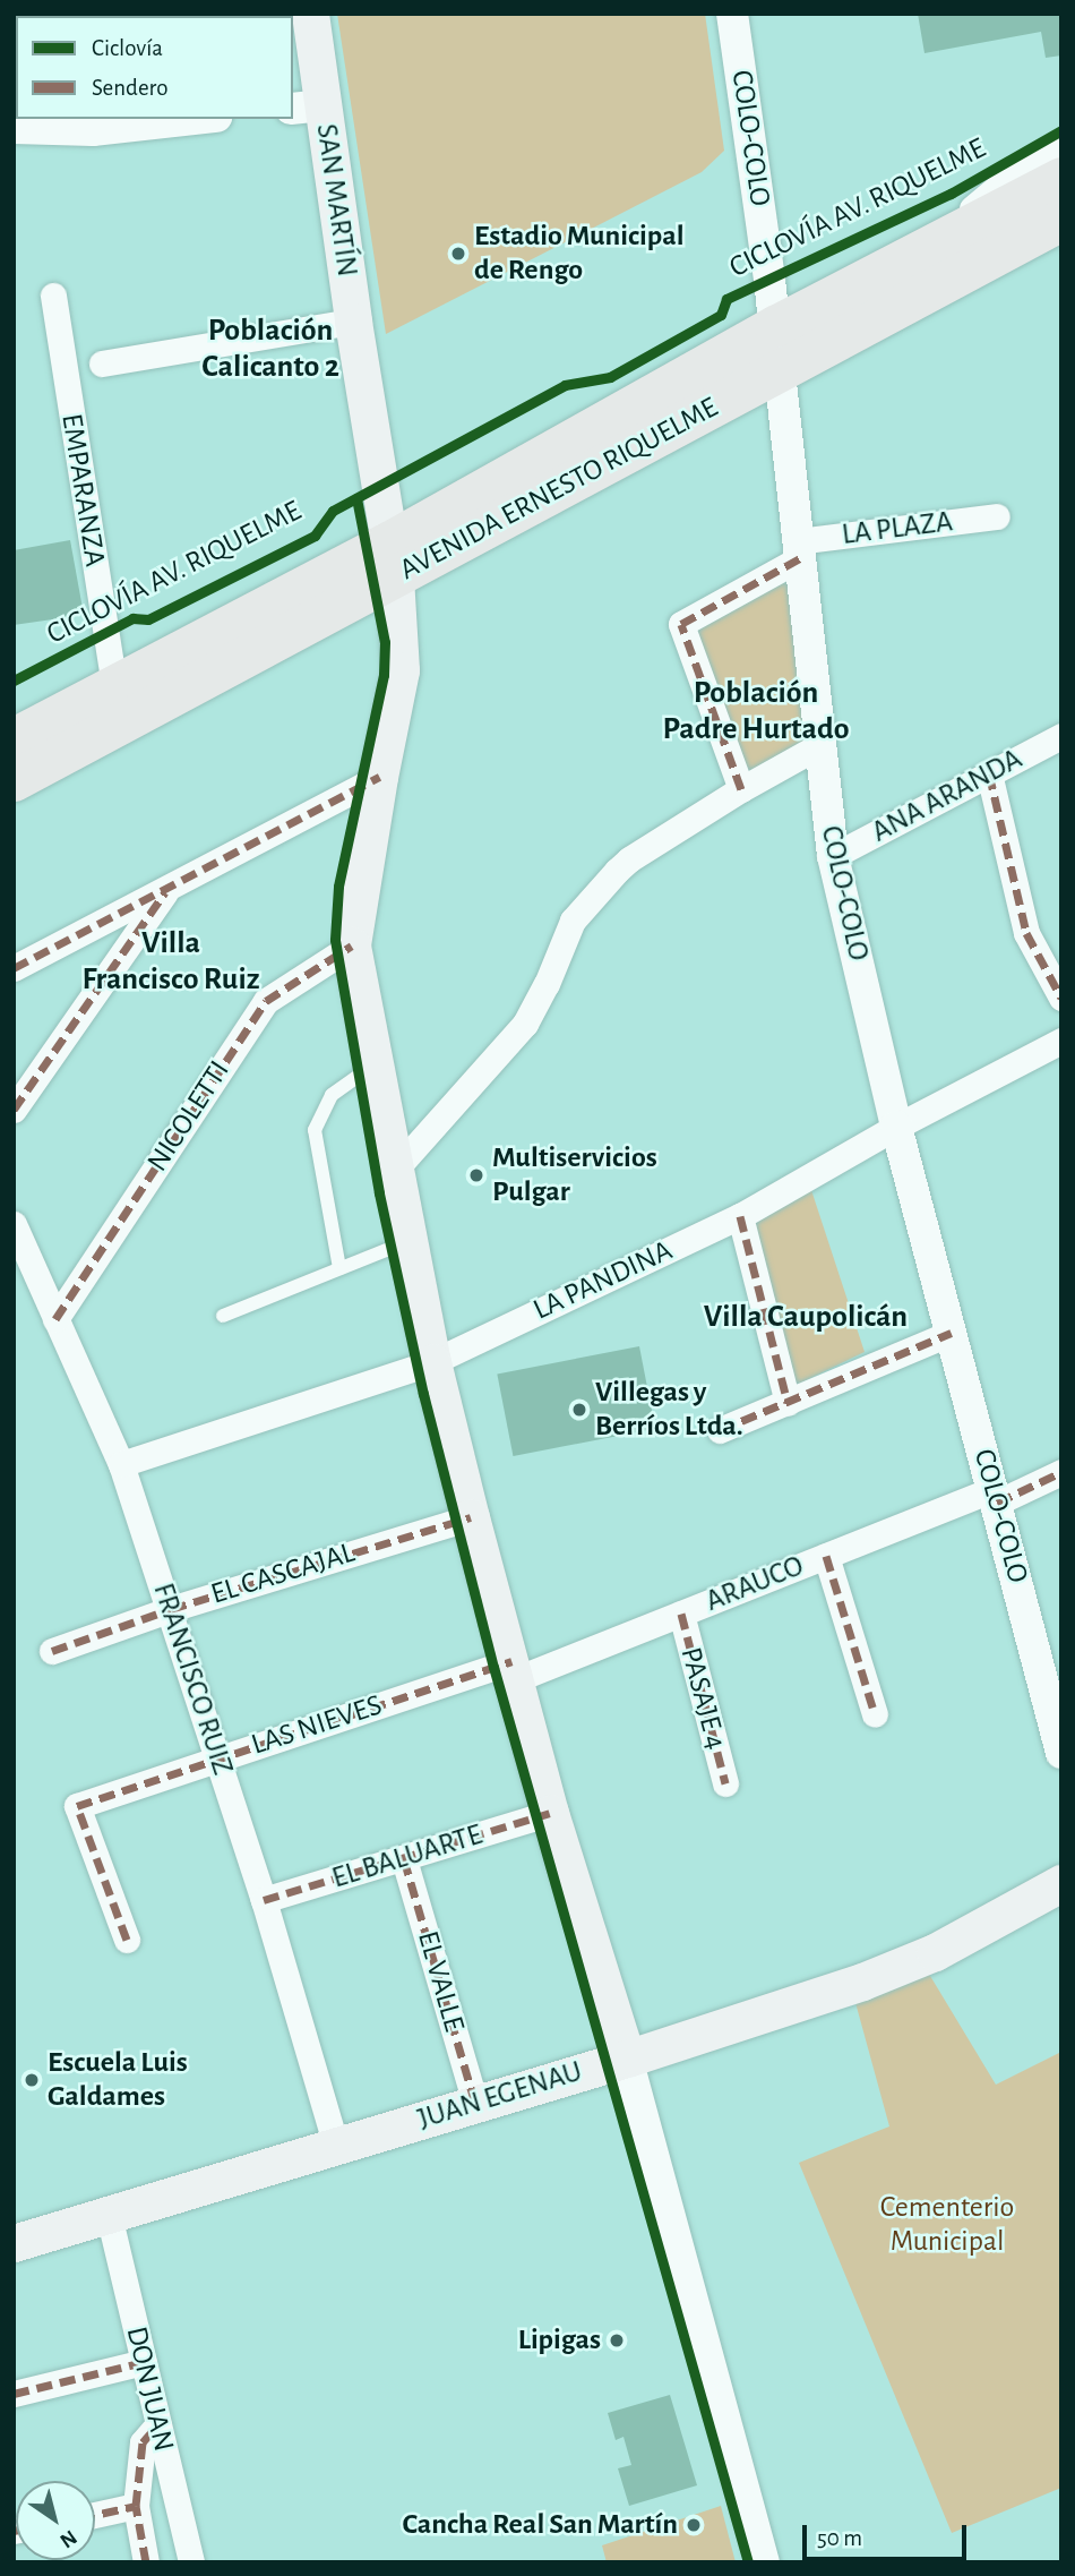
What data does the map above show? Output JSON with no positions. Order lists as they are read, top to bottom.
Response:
{
  "streets": {
    "main road": ["SAN MARTÍN", "AVENIDA ERNESTO RIQUELME", "JUAN EGENAU"],
    "street": [
      "COLO-COLO",
      "EMPARANZA",
      "LA PLAZA",
      "ANA ARANDA",
      "NICOLETTI",
      "LA PANDINA",
      "EL CASCAJAL",
      "ARAUCO",
      "FRANCISCO RUIZ",
      "PASAJE 4",
      "LAS NIEVES",
      "EL BALUARTE",
      "EL VALLE",
      "DON JUAN"
    ],
    "cycle path": ["CICLOVÍA AV. RIQUELME"]
  },
  "crossings": [
    ["COLO-COLO", "AVENIDA ERNESTO RIQUELME"],
    ["COLO-COLO", "LA PLAZA"],
    ["COLO-COLO", "ANA ARANDA"],
    ["COLO-COLO", "LA PANDINA"],
    ["COLO-COLO", "ARAUCO"],
    ["SAN MARTÍN", "AVENIDA ERNESTO RIQUELME"],
    ["SAN MARTÍN", "NICOLETTI"],
    ["SAN MARTÍN", "LA PANDINA"],
    ["SAN MARTÍN", "EL CASCAJAL"],
    ["SAN MARTÍN", "ARAUCO"],
    ["SAN MARTÍN", "LAS NIEVES"],
    ["SAN MARTÍN", "EL BALUARTE"],
    ["SAN MARTÍN", "JUAN EGENAU"],
    ["AVENIDA ERNESTO RIQUELME", "EMPARANZA"],
    ["NICOLETTI", "FRANCISCO RUIZ"],
    ["LA PANDINA", "FRANCISCO RUIZ"],
    ["EL CASCAJAL", "FRANCISCO RUIZ"],
    ["ARAUCO", "PASAJE 4"],
    ["ARAUCO", "LAS NIEVES"],
    ["FRANCISCO RUIZ", "LAS NIEVES"],
    ["FRANCISCO RUIZ", "EL BALUARTE"],
    ["FRANCISCO RUIZ", "JUAN EGENAU"],
    ["EL BALUARTE", "EL VALLE"],
    ["EL VALLE", "JUAN EGENAU"],
    ["JUAN EGENAU", "DON JUAN"]
  ],
  "districts": [
    "Población Calicanto 2",
    "Población Padre Hurtado",
    "Villa Francisco Ruiz",
    "Villa Caupolicán"
  ],
  "parks": ["Cementerio Municipal"],
  "places": [
    "Estadio Municipal de Rengo",
    "Multiservicios Pulgar",
    "Villegas y Berríos Ltda.",
    "Escuela Luis Galdames",
    "Lipigas",
    "Cancha Real San Martín"
  ],
  "legend": ["Ciclovía", "Sendero"],
  "scale_bar": "50 m",
  "north": "bottom right"
}
